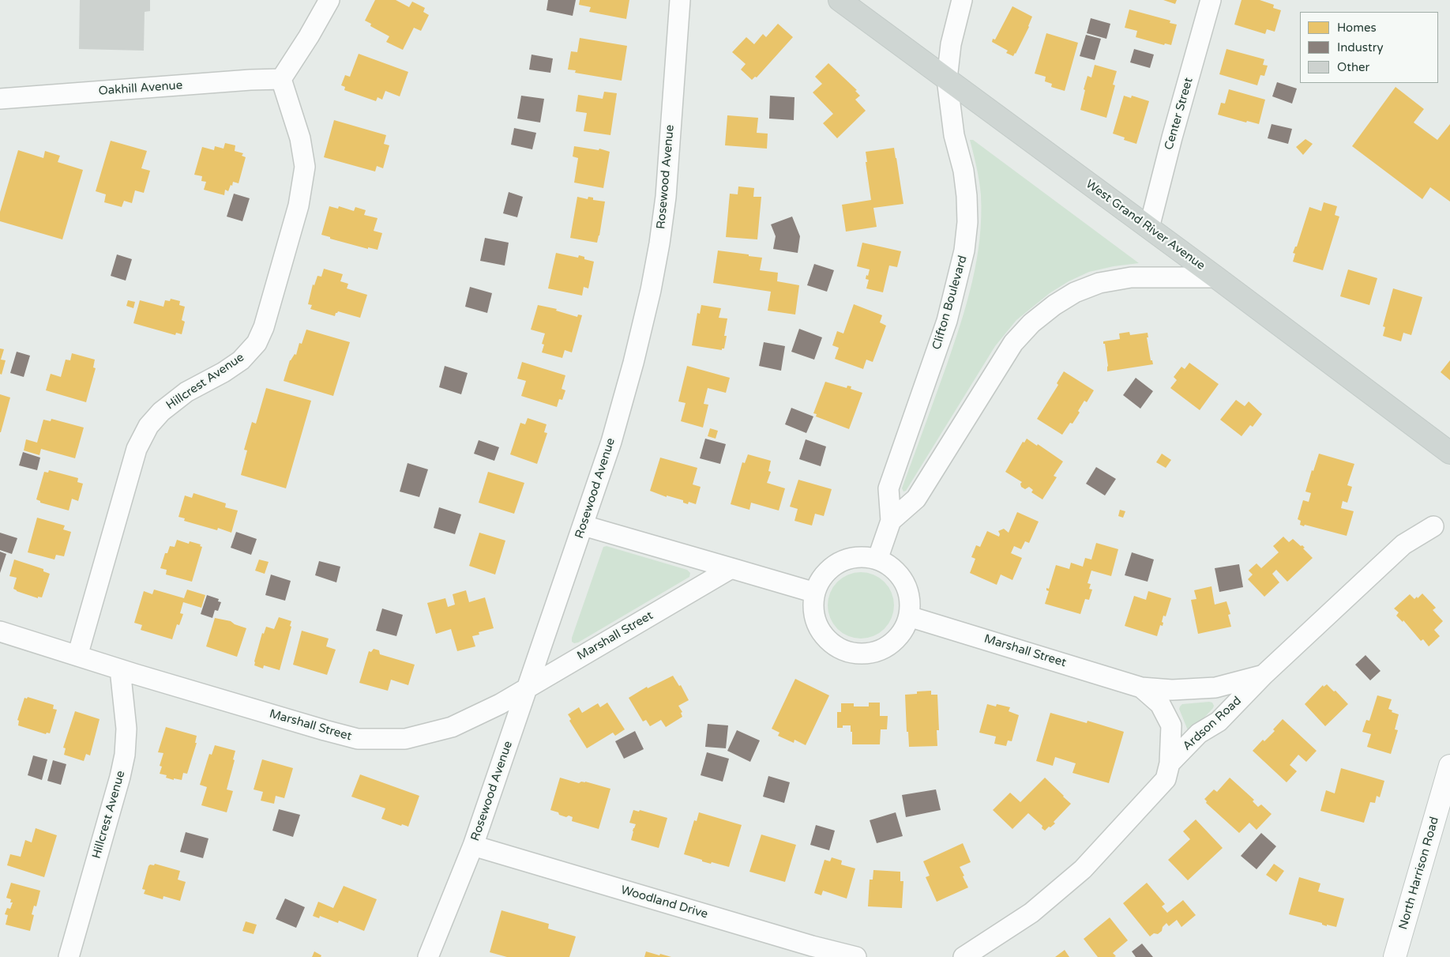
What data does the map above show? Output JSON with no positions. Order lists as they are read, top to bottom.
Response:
{
  "streets": {
    "main road": ["West Grand River Avenue"],
    "street": [
      "Oakhill Avenue",
      "Center Street",
      "Rosewood Avenue",
      "Clifton Boulevard",
      "Hillcrest Avenue",
      "Marshall Street",
      "Ardson Road",
      "North Harrison Road",
      "Woodland Drive"
    ]
  },
  "crossings": [
    ["Oakhill Avenue", "Hillcrest Avenue"],
    ["Center Street", "West Grand River Avenue"],
    ["Rosewood Avenue", "Marshall Street"],
    ["Rosewood Avenue", "Woodland Drive"],
    ["West Grand River Avenue", "Clifton Boulevard"],
    ["Clifton Boulevard", "Marshall Street"],
    ["Hillcrest Avenue", "Marshall Street"],
    ["Marshall Street", "Ardson Road"]
  ],
  "legend": ["Homes", "Industry", "Other"]
}
